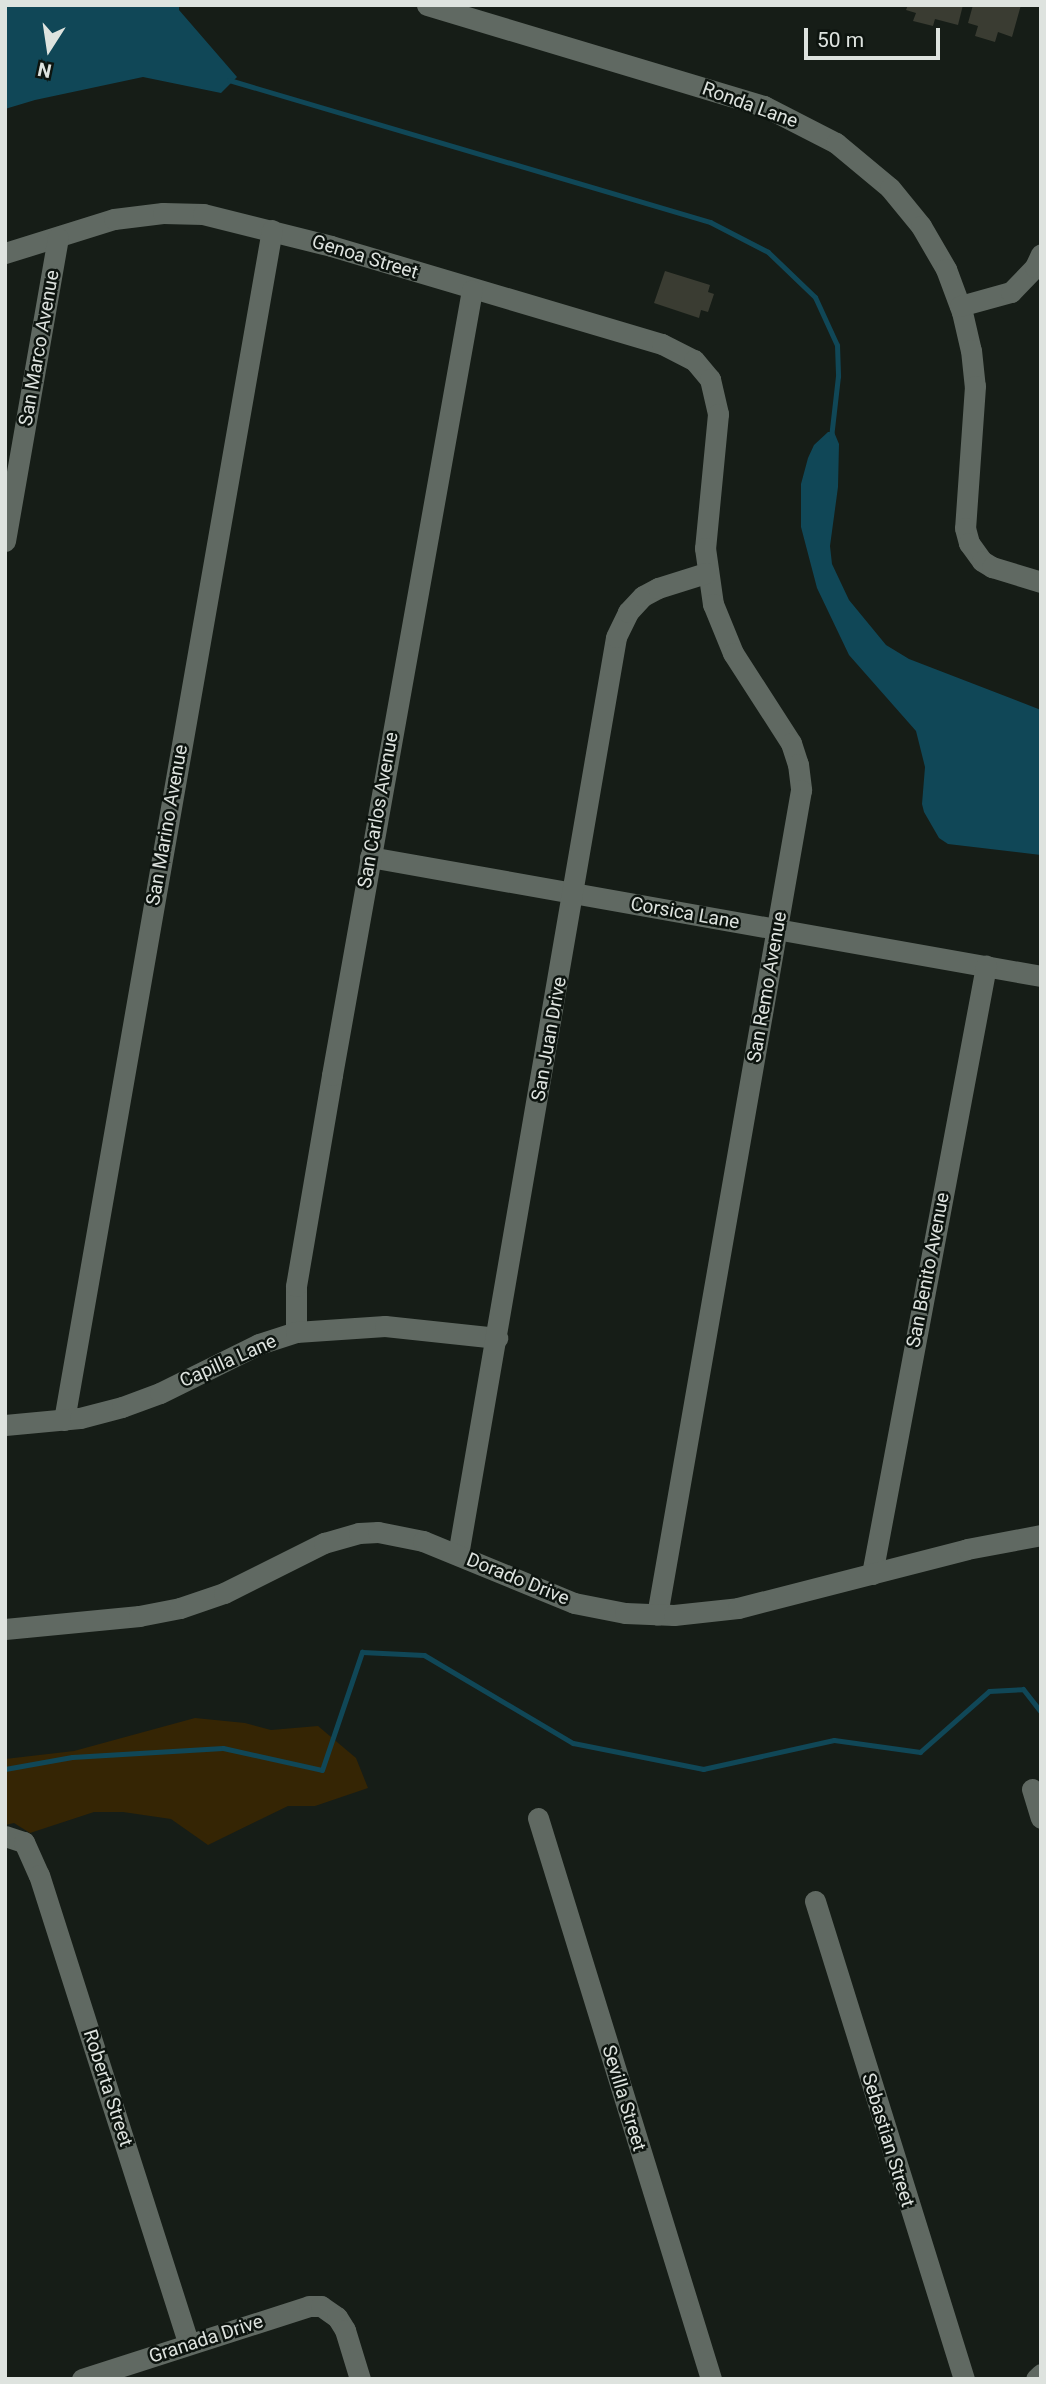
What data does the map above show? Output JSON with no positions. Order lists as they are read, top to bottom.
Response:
{
  "streets": {
    "street": [
      "Ronda Lane",
      "Genoa Street",
      "San Marco Avenue",
      "San Carlos Avenue",
      "San Marino Avenue",
      "Corsica Lane",
      "San Remo Avenue",
      "San Juan Drive",
      "San Benito Avenue",
      "Capilla Lane",
      "Dorado Drive",
      "Roberta Street",
      "Sevilla Street",
      "Sebastian Street",
      "Granada Drive"
    ]
  },
  "crossings": [
    ["Genoa Street", "San Marco Avenue"],
    ["Genoa Street", "San Carlos Avenue"],
    ["Genoa Street", "San Marino Avenue"],
    ["Genoa Street", "San Remo Avenue"],
    ["San Carlos Avenue", "Corsica Lane"],
    ["San Carlos Avenue", "Capilla Lane"],
    ["San Marino Avenue", "Capilla Lane"],
    ["Corsica Lane", "San Remo Avenue"],
    ["Corsica Lane", "San Juan Drive"],
    ["Corsica Lane", "San Benito Avenue"],
    ["San Remo Avenue", "San Juan Drive"],
    ["San Remo Avenue", "Dorado Drive"],
    ["San Juan Drive", "Capilla Lane"],
    ["San Juan Drive", "Dorado Drive"],
    ["San Benito Avenue", "Dorado Drive"],
    ["Roberta Street", "Granada Drive"]
  ],
  "scale_bar": "50 m",
  "north": "bottom"
}
